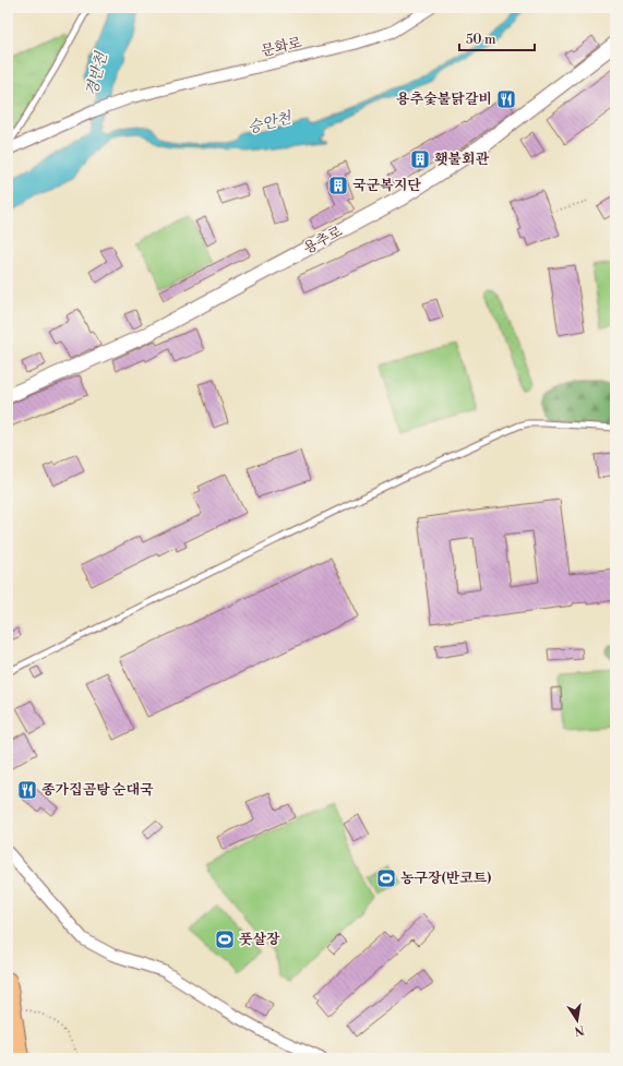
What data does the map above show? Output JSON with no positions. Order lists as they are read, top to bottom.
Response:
{
  "streets": {
    "street": ["문화로", "용추로"]
  },
  "water": ["경반천", "승안천"],
  "places": {
    "restaurant": ["용추숯불닭갈비", "종가집곰탕 순대국"],
    "building": ["횃불회관", "국군복지단"],
    "sports": ["농구장(반코트)", "풋살장"]
  },
  "scale_bar": "50 m",
  "north": "bottom"
}
